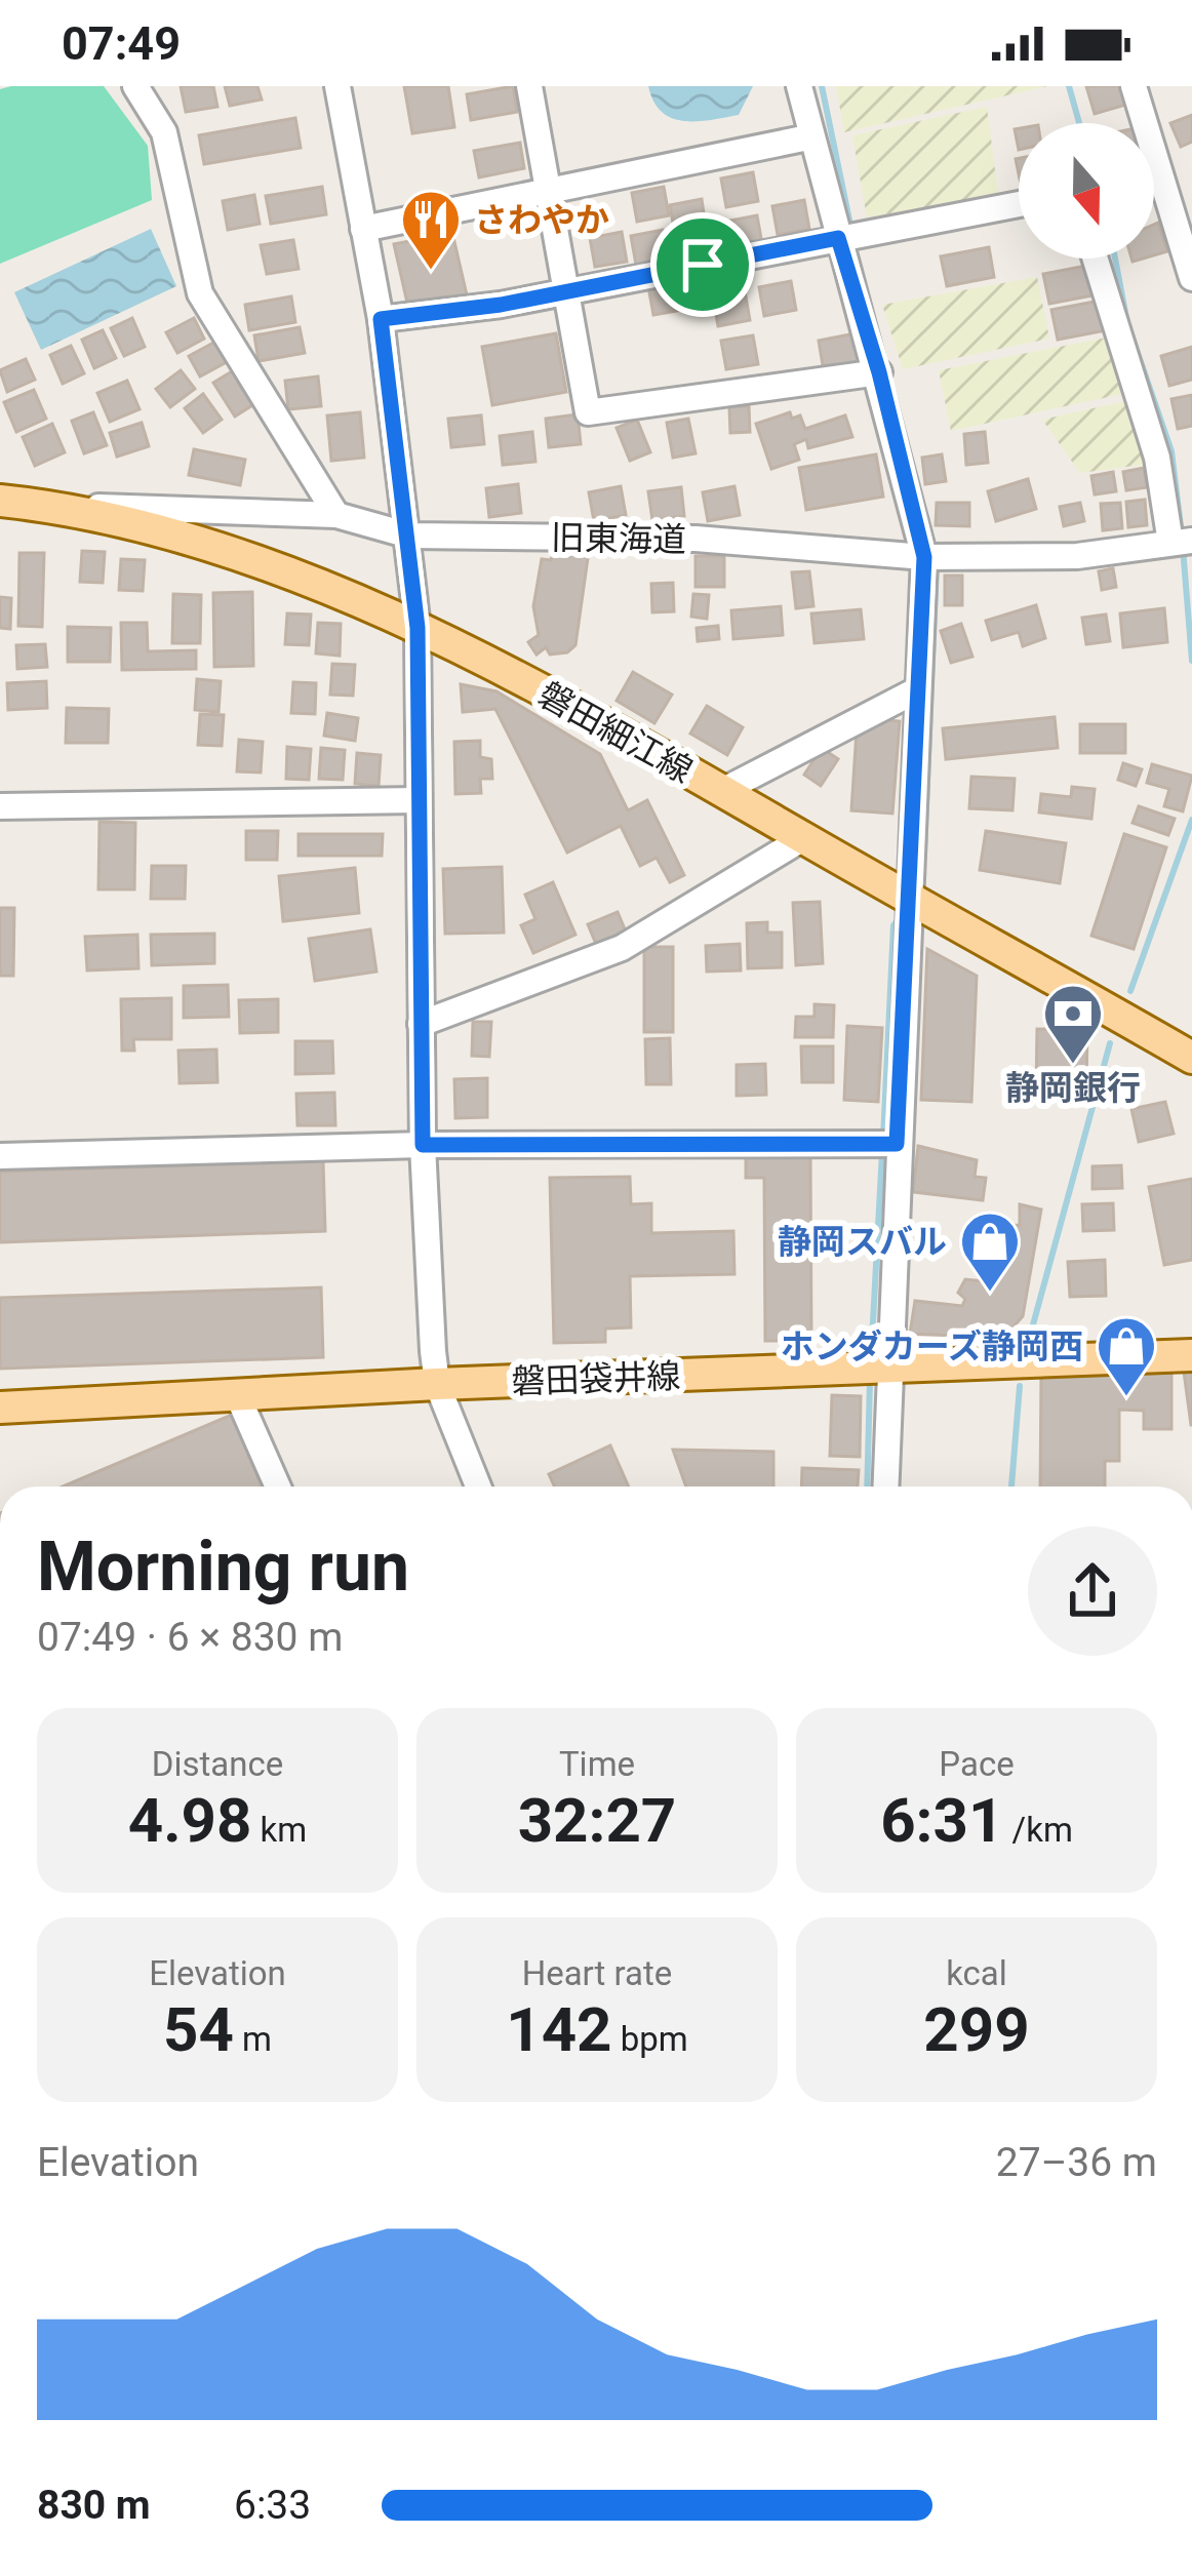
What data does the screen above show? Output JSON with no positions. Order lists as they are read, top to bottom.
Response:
{
  "streets": {
    "main road": ["磐田細江線", "磐田袋井線"],
    "street": ["旧東海道"]
  },
  "crossings": [
    ["旧東海道", "磐田細江線"]
  ],
  "places": {
    "restaurant": ["さわやか"],
    "bank": ["静岡銀行"],
    "shop": ["静岡スバル", "ホンダカーズ静岡西"]
  },
  "north": "bottom",
  "page": {
    "status": "07:49",
    "heading": ["Morning run", "07:49 · 6 × 830 m"],
    "stats": [
      ["Distance", "4.98 km"],
      ["Time", "32:27"],
      ["Pace", "6:31 /km"],
      ["Elevation", "54 m"],
      ["Heart rate", "142 bpm"],
      ["kcal", "299"]
    ],
    "chart": ["Elevation", "27–36 m"],
    "list": [
      {
        "name": "830 m",
        "note": "6:33"
      }
    ]
  }
}
